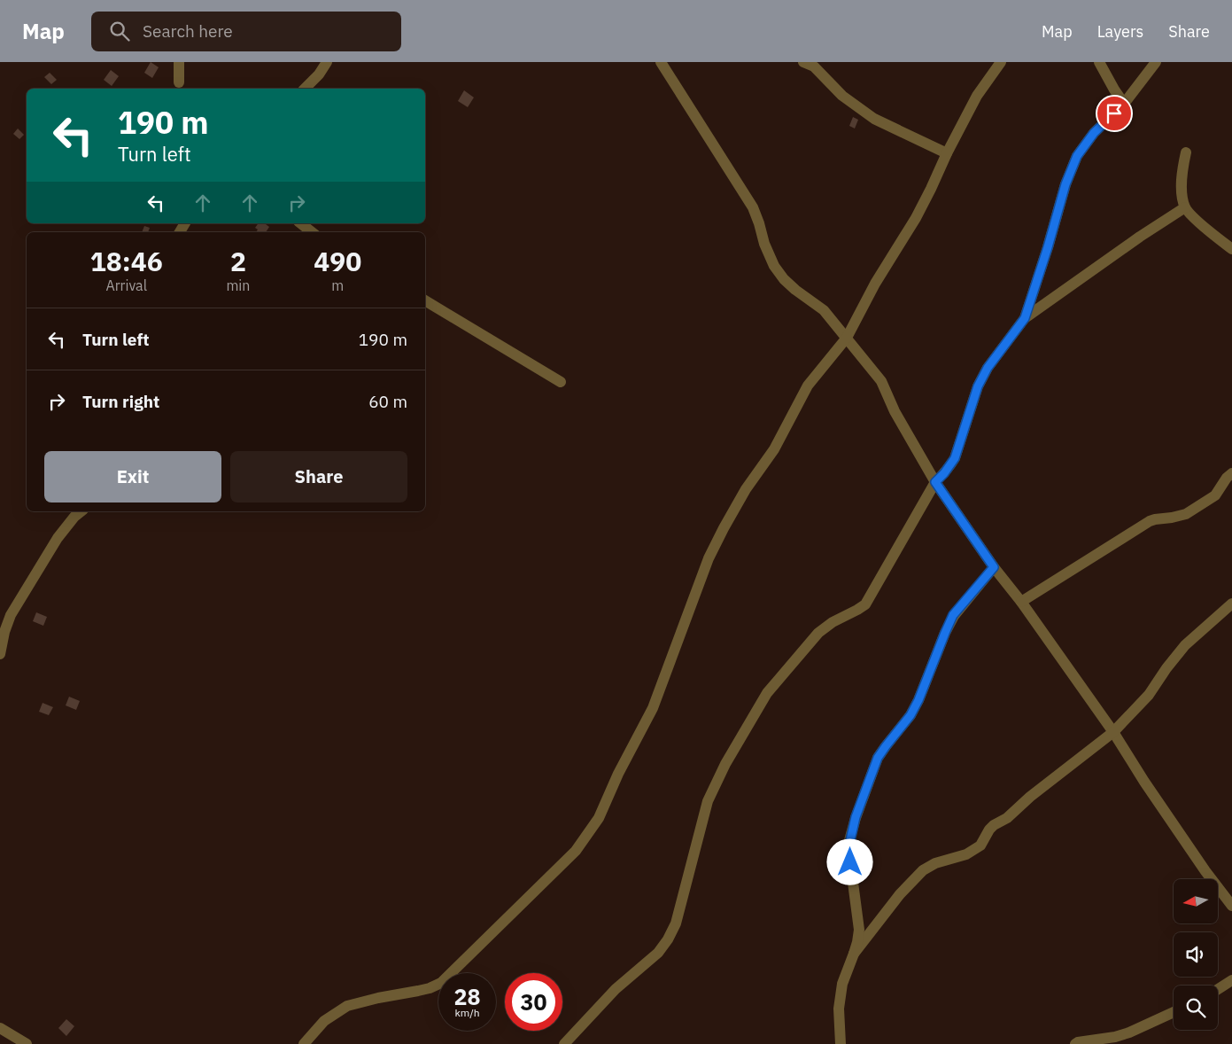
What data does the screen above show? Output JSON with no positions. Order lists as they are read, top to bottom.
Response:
{
  "north": "left",
  "page": {
    "header": "Map",
    "search": "Search here",
    "nav": ["Map", "Layers", "Share"],
    "turn": ["190 m", "Turn left"],
    "eta": [
      "18:46",
      "Arrival",
      "2",
      "min",
      "490",
      "m"
    ],
    "list": [
      {
        "name": "Turn left",
        "value": "190 m"
      },
      {
        "name": "Turn right",
        "value": "60 m"
      }
    ],
    "buttons": ["Exit", "Share"],
    "speed": "28 km/h",
    "limit": "30"
  }
}
